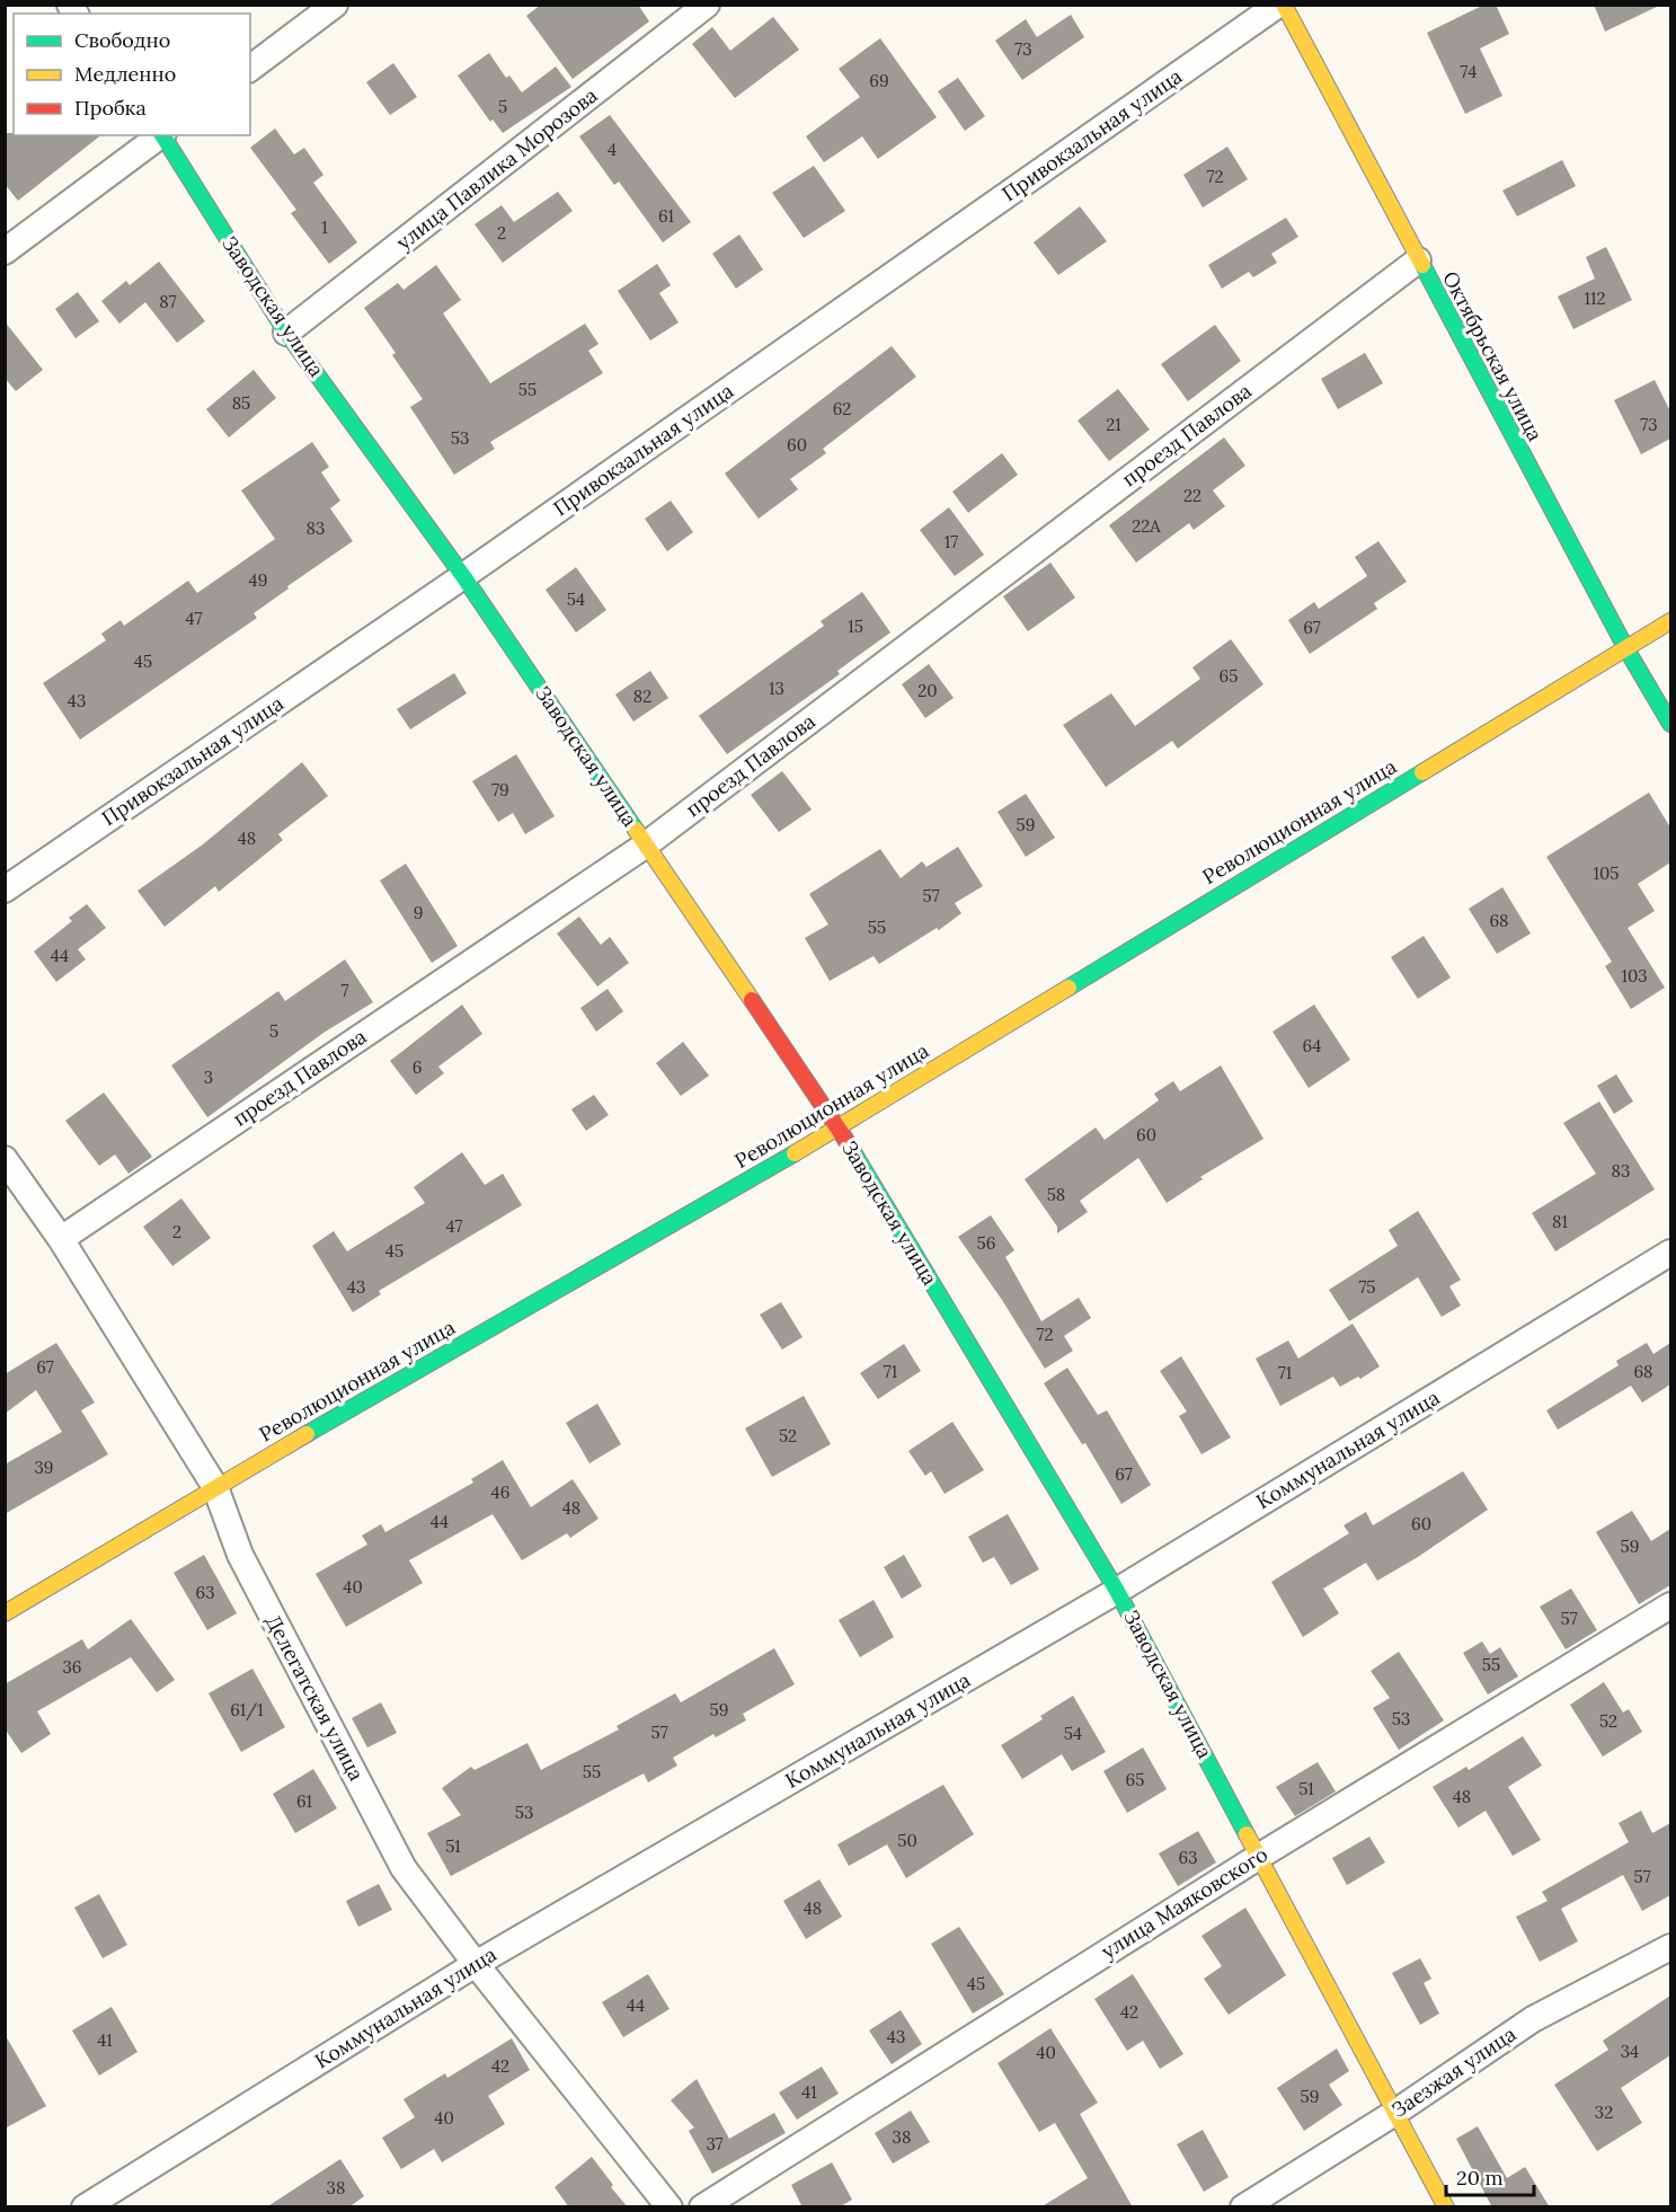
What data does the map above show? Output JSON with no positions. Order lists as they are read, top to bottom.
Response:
{
  "streets": {
    "street": [
      "Привокзальная улица",
      "улица Павлика Морозова",
      "Заводская улица",
      "Октябрьская улица",
      "проезд Павлова",
      "Революционная улица",
      "Коммунальная улица",
      "Делегатская улица",
      "улица Маяковского",
      "Заезжая улица"
    ]
  },
  "crossings": [
    ["Привокзальная улица", "Заводская улица"],
    ["Привокзальная улица", "Октябрьская улица"],
    ["улица Павлика Морозова", "Заводская улица"],
    ["Заводская улица", "проезд Павлова"],
    ["Заводская улица", "Революционная улица"],
    ["Заводская улица", "Коммунальная улица"],
    ["Заводская улица", "улица Маяковского"],
    ["Заводская улица", "Заезжая улица"],
    ["Октябрьская улица", "проезд Павлова"],
    ["Октябрьская улица", "Революционная улица"],
    ["проезд Павлова", "Делегатская улица"],
    ["Революционная улица", "Делегатская улица"],
    ["Коммунальная улица", "Делегатская улица"]
  ],
  "house_numbers": [
    "73",
    "74",
    "69",
    "5",
    "4",
    "72",
    "61",
    "1",
    "2",
    "112",
    "87",
    "55",
    "85",
    "62",
    "21",
    "73",
    "53",
    "60",
    "22",
    "22А",
    "83",
    "17",
    "49",
    "54",
    "47",
    "15",
    "67",
    "45",
    "65",
    "13",
    "20",
    "82",
    "43",
    "79",
    "59",
    "48",
    "105",
    "57",
    "9",
    "68",
    "55",
    "44",
    "103",
    "7",
    "5",
    "64",
    "6",
    "3",
    "60",
    "83",
    "58",
    "81",
    "47",
    "2",
    "56",
    "45",
    "43",
    "75",
    "72",
    "67",
    "71",
    "68",
    "71",
    "52",
    "39",
    "67",
    "46",
    "48",
    "44",
    "60",
    "59",
    "40",
    "63",
    "57",
    "55",
    "36",
    "61/1",
    "59",
    "53",
    "52",
    "57",
    "54",
    "55",
    "65",
    "51",
    "48",
    "61",
    "53",
    "50",
    "51",
    "63",
    "57",
    "48",
    "45",
    "44",
    "42",
    "43",
    "41",
    "34",
    "40",
    "42",
    "41",
    "59",
    "32",
    "40",
    "38",
    "37",
    "38"
  ],
  "legend": ["Свободно", "Медленно", "Пробка"],
  "scale_bar": "20 m"
}
